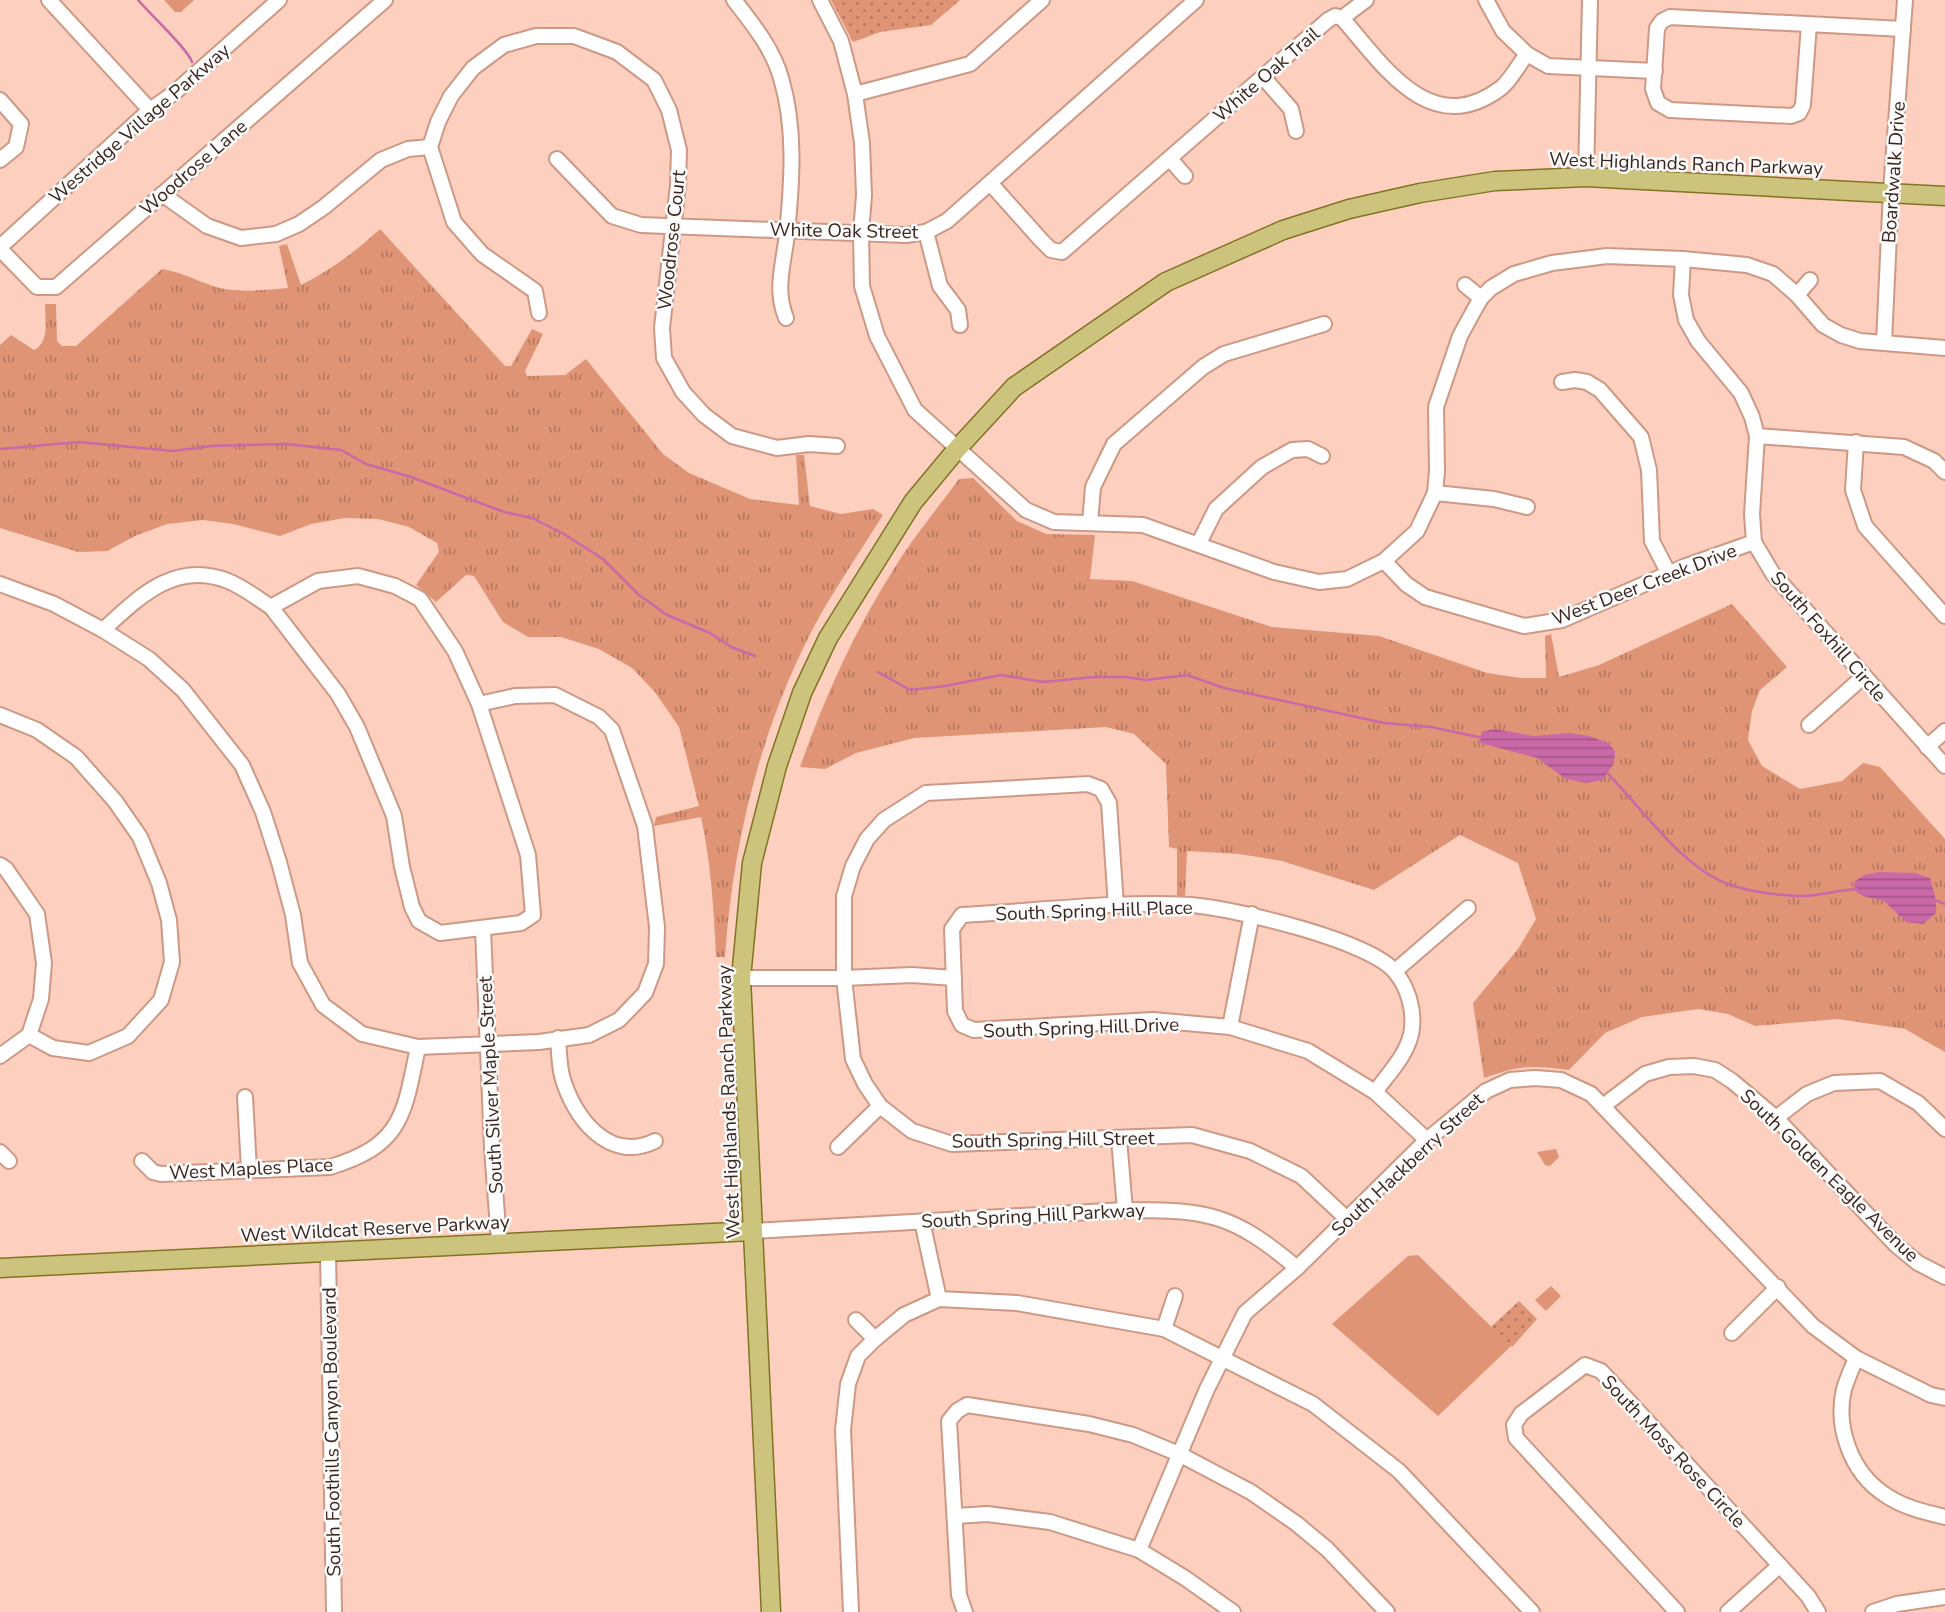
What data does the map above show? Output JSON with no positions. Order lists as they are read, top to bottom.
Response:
{
  "streets": {
    "main road": ["West Highlands Ranch Parkway", "West Wildcat Reserve Parkway"],
    "street": [
      "White Oak Trail",
      "Westridge Village Parkway",
      "Woodrose Lane",
      "Boardwalk Drive",
      "White Oak Street",
      "Woodrose Court",
      "West Deer Creek Drive",
      "South Foxhill Circle",
      "South Spring Hill Place",
      "South Spring Hill Drive",
      "South Silver Maple Street",
      "South Spring Hill Street",
      "South Hackberry Street",
      "West Maples Place",
      "South Golden Eagle Avenue",
      "South Spring Hill Parkway",
      "South Foothills Canyon Boulevard",
      "South Moss Rose Circle"
    ]
  },
  "crossings": [
    ["White Oak Trail", "White Oak Street"],
    ["Westridge Village Parkway", "Woodrose Lane"],
    ["West Highlands Ranch Parkway", "Boardwalk Drive"],
    ["West Highlands Ranch Parkway", "South Spring Hill Parkway"],
    ["West Highlands Ranch Parkway", "West Wildcat Reserve Parkway"],
    ["White Oak Street", "Woodrose Court"],
    ["West Deer Creek Drive", "South Foxhill Circle"],
    ["South Spring Hill Place", "South Spring Hill Drive"],
    ["South Spring Hill Place", "South Spring Hill Street"],
    ["South Spring Hill Drive", "South Hackberry Street"],
    ["South Silver Maple Street", "West Wildcat Reserve Parkway"],
    ["South Spring Hill Street", "South Hackberry Street"],
    ["South Hackberry Street", "South Golden Eagle Avenue"],
    ["South Hackberry Street", "South Spring Hill Parkway"],
    ["South Spring Hill Parkway", "West Wildcat Reserve Parkway"],
    ["West Wildcat Reserve Parkway", "South Foothills Canyon Boulevard"]
  ]
}
